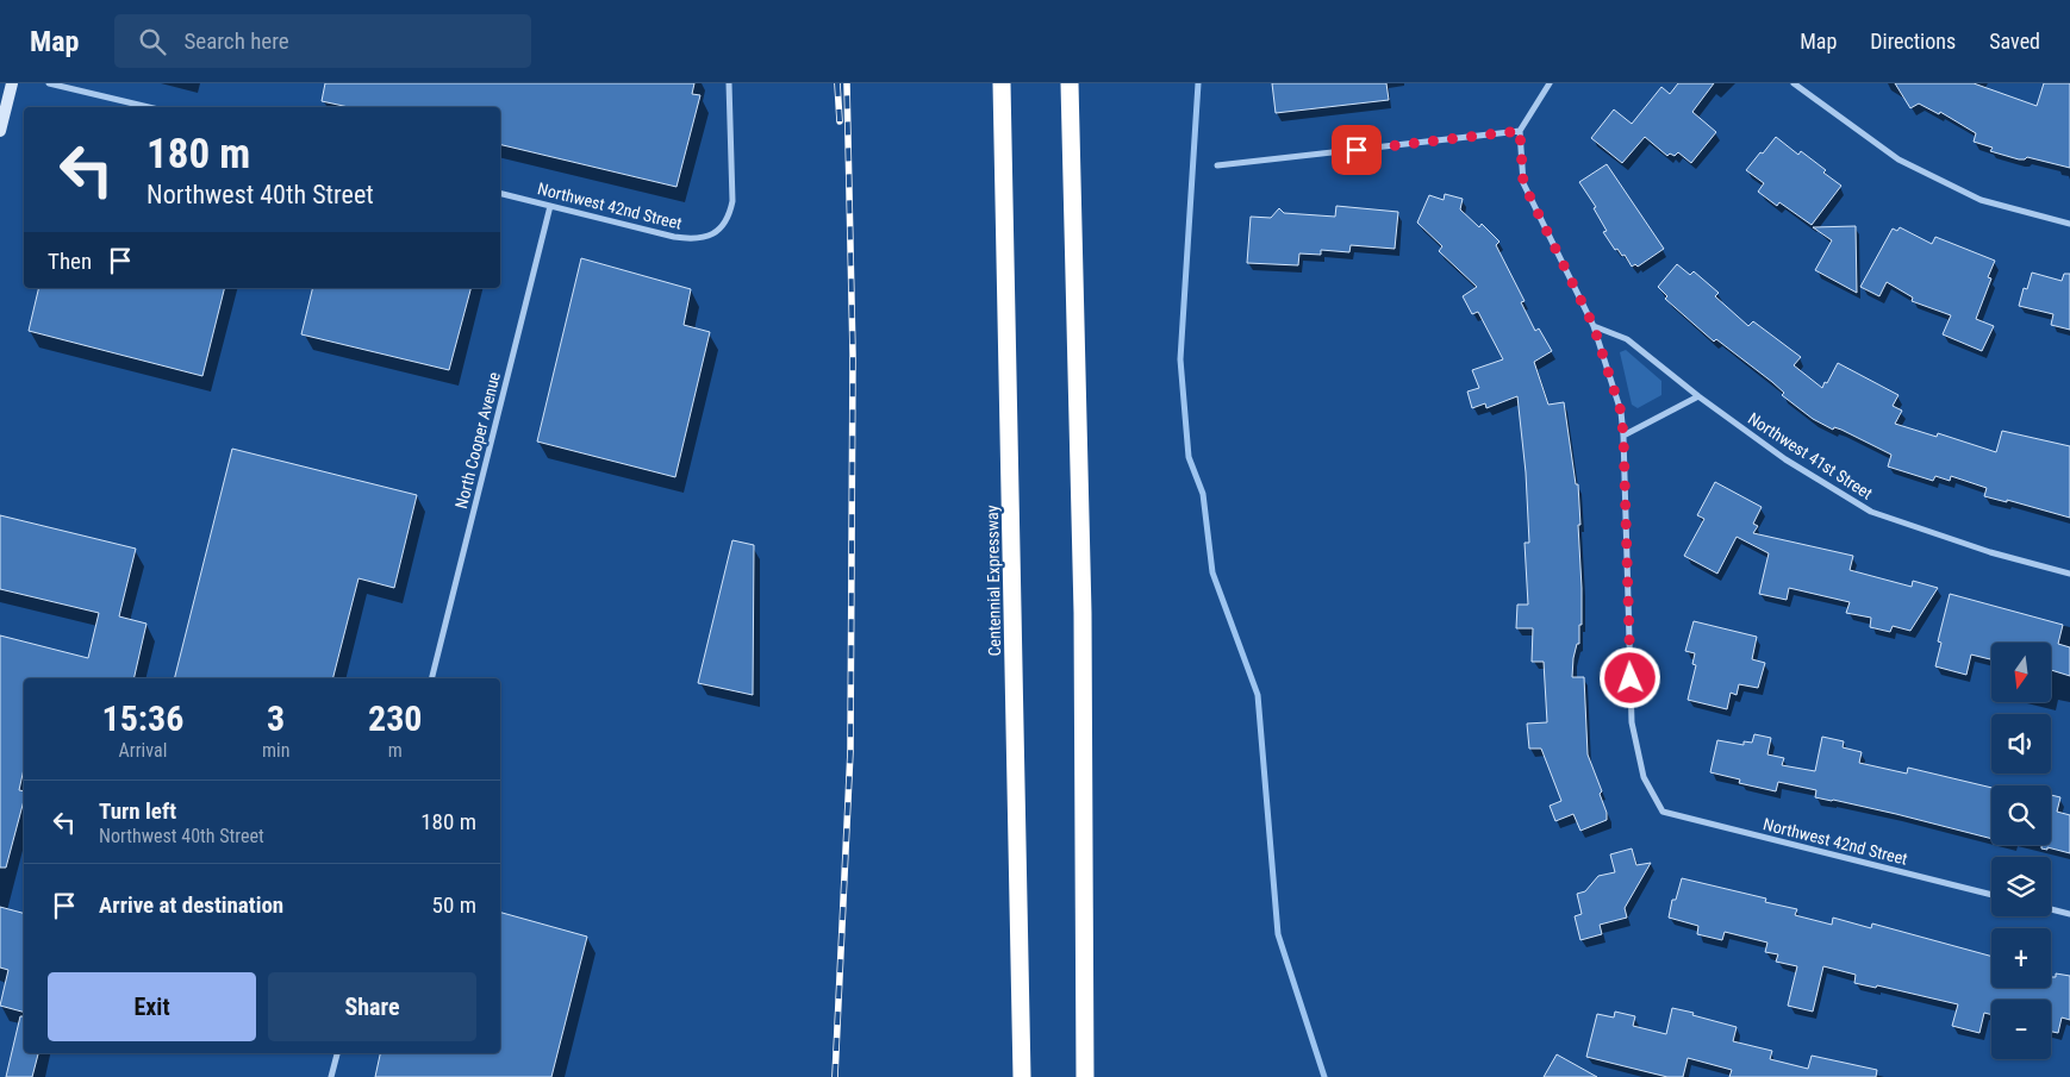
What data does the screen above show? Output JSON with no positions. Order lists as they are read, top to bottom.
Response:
{
  "streets": {
    "highway": ["Centennial Expressway"],
    "street": ["Northwest 42nd Street", "North Cooper Avenue", "Northwest 41st Street"]
  },
  "crossings": [
    ["Northwest 42nd Street", "North Cooper Avenue"]
  ],
  "north": "bottom",
  "page": {
    "header": "Map",
    "search": "Search here",
    "nav": ["Map", "Directions", "Saved"],
    "turn": ["180 m", "Northwest 40th Street"],
    "then": "Then",
    "map_buttons": ["+", "−"],
    "eta": [
      "15:36",
      "Arrival",
      "3",
      "min",
      "230",
      "m"
    ],
    "list": [
      {
        "name": "Turn left",
        "note": "Northwest 40th Street",
        "value": "180 m"
      },
      {
        "name": "Arrive at destination",
        "value": "50 m"
      }
    ],
    "buttons": ["Exit", "Share"]
  }
}
